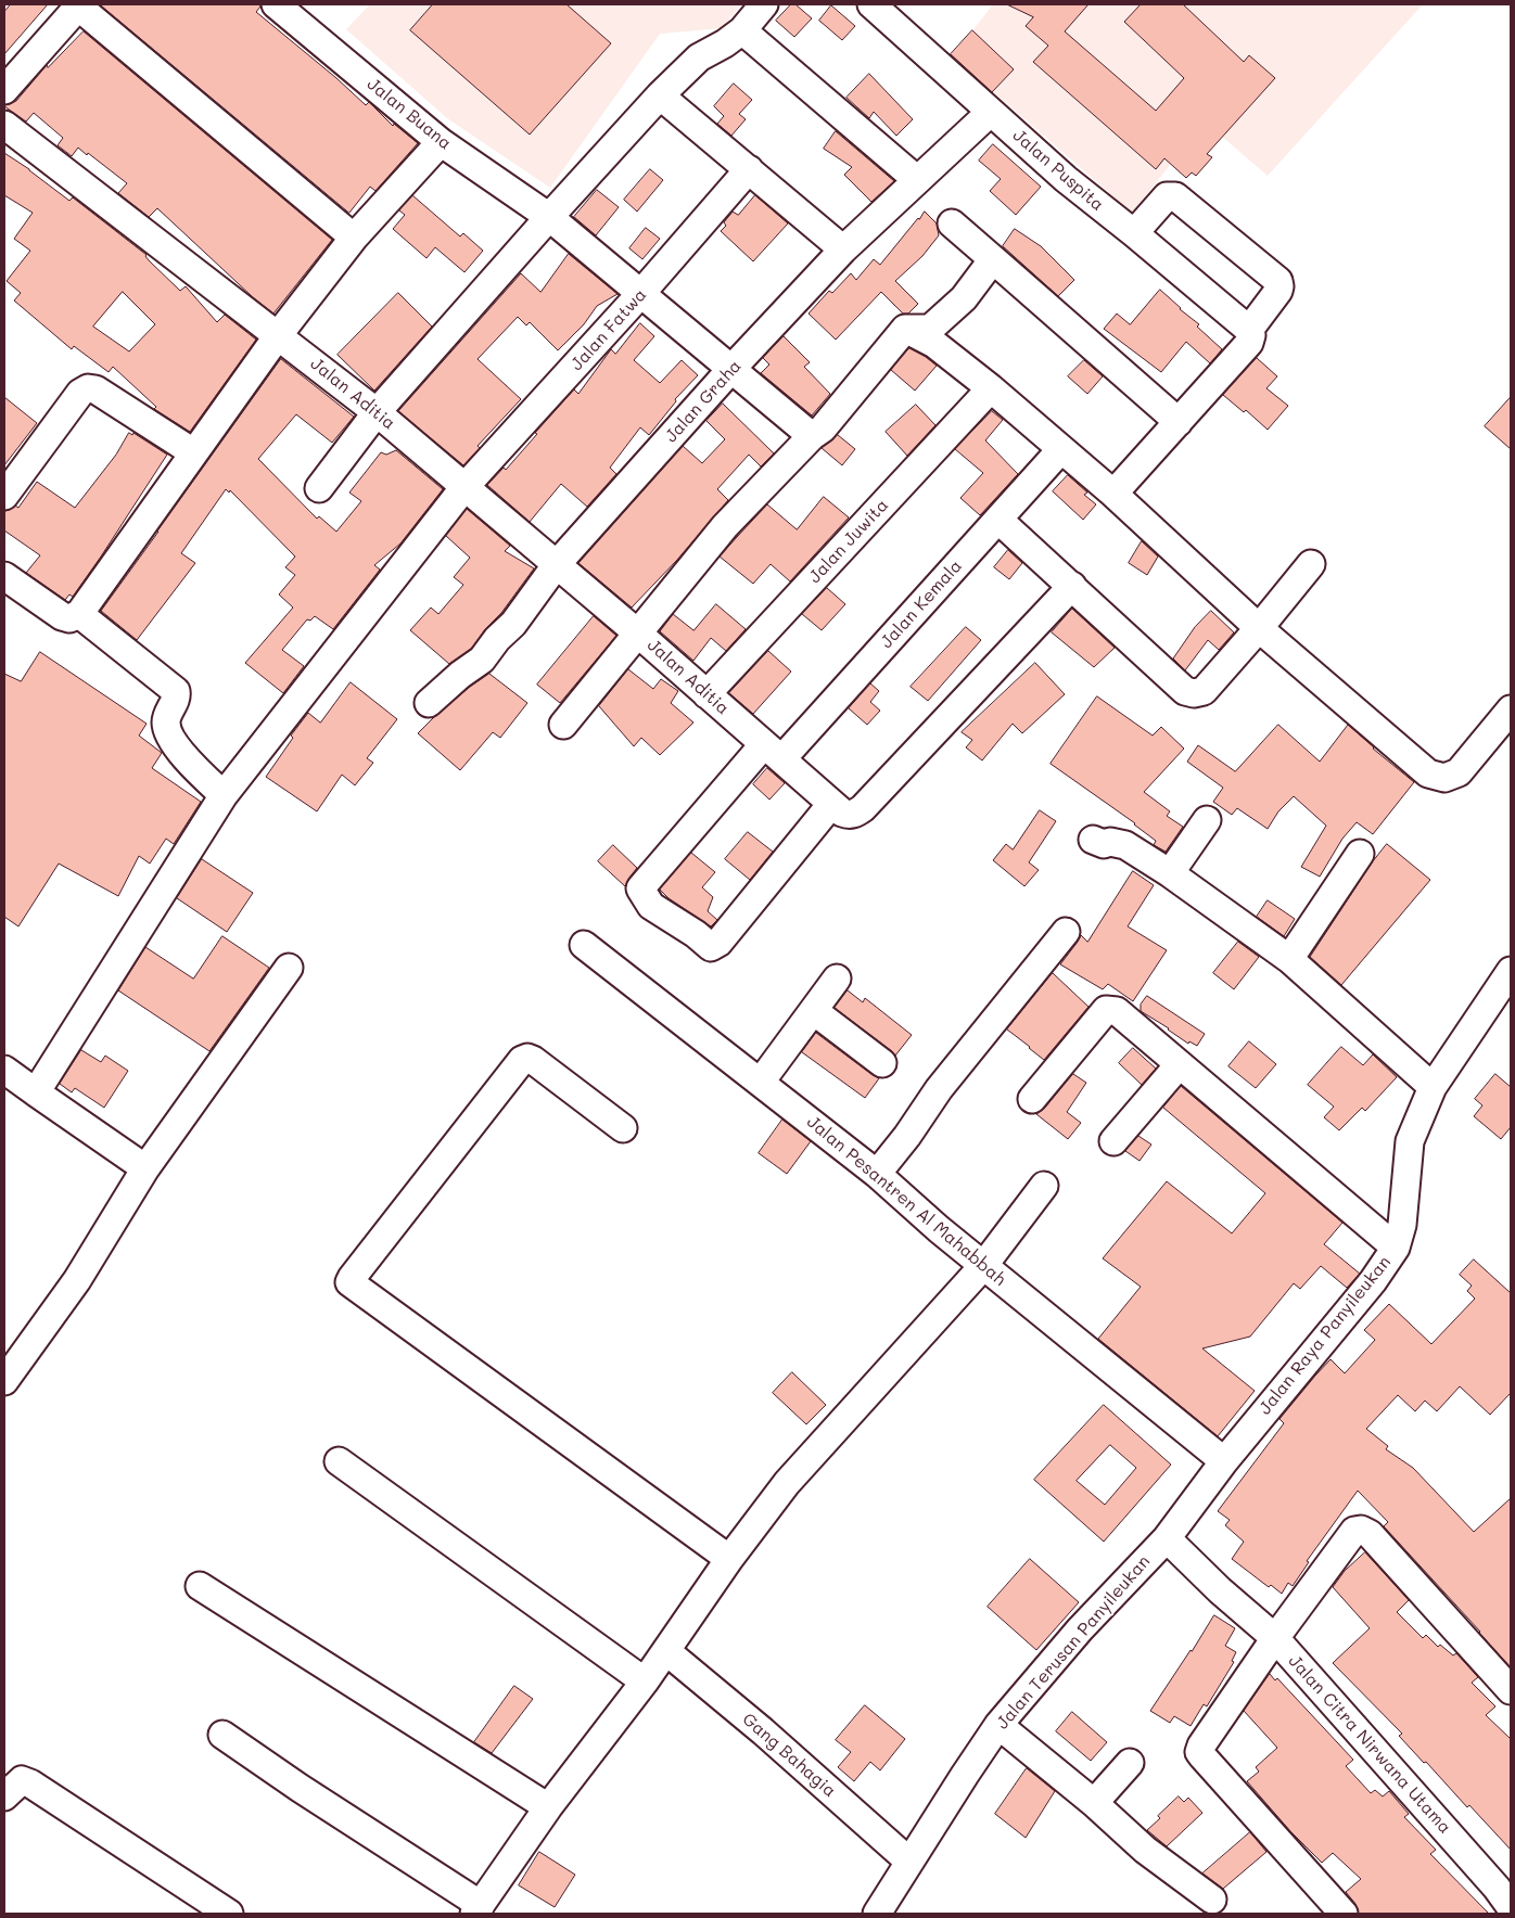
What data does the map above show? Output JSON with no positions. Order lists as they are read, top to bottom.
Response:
{
  "streets": {
    "street": [
      "Jalan Buana",
      "Jalan Puspita",
      "Jalan Fatwa",
      "Jalan Aditia",
      "Jalan Graha",
      "Jalan Juwita",
      "Jalan Kemala",
      "Jalan Pesantren Al Mahabbah",
      "Jalan Raya Panyileukan",
      "Jalan Terusan Panyileukan",
      "Jalan Citra Nirwana Utama",
      "Gang Bahagia"
    ]
  },
  "crossings": [
    ["Jalan Buana", "Jalan Fatwa"],
    ["Jalan Buana", "Jalan Graha"],
    ["Jalan Puspita", "Jalan Graha"],
    ["Jalan Fatwa", "Jalan Aditia"],
    ["Jalan Aditia", "Jalan Graha"],
    ["Jalan Aditia", "Jalan Juwita"],
    ["Jalan Aditia", "Jalan Kemala"],
    ["Jalan Pesantren Al Mahabbah", "Jalan Raya Panyileukan"],
    ["Jalan Raya Panyileukan", "Jalan Terusan Panyileukan"],
    ["Jalan Raya Panyileukan", "Jalan Citra Nirwana Utama"],
    ["Jalan Terusan Panyileukan", "Jalan Citra Nirwana Utama"],
    ["Jalan Terusan Panyileukan", "Gang Bahagia"]
  ]
}
